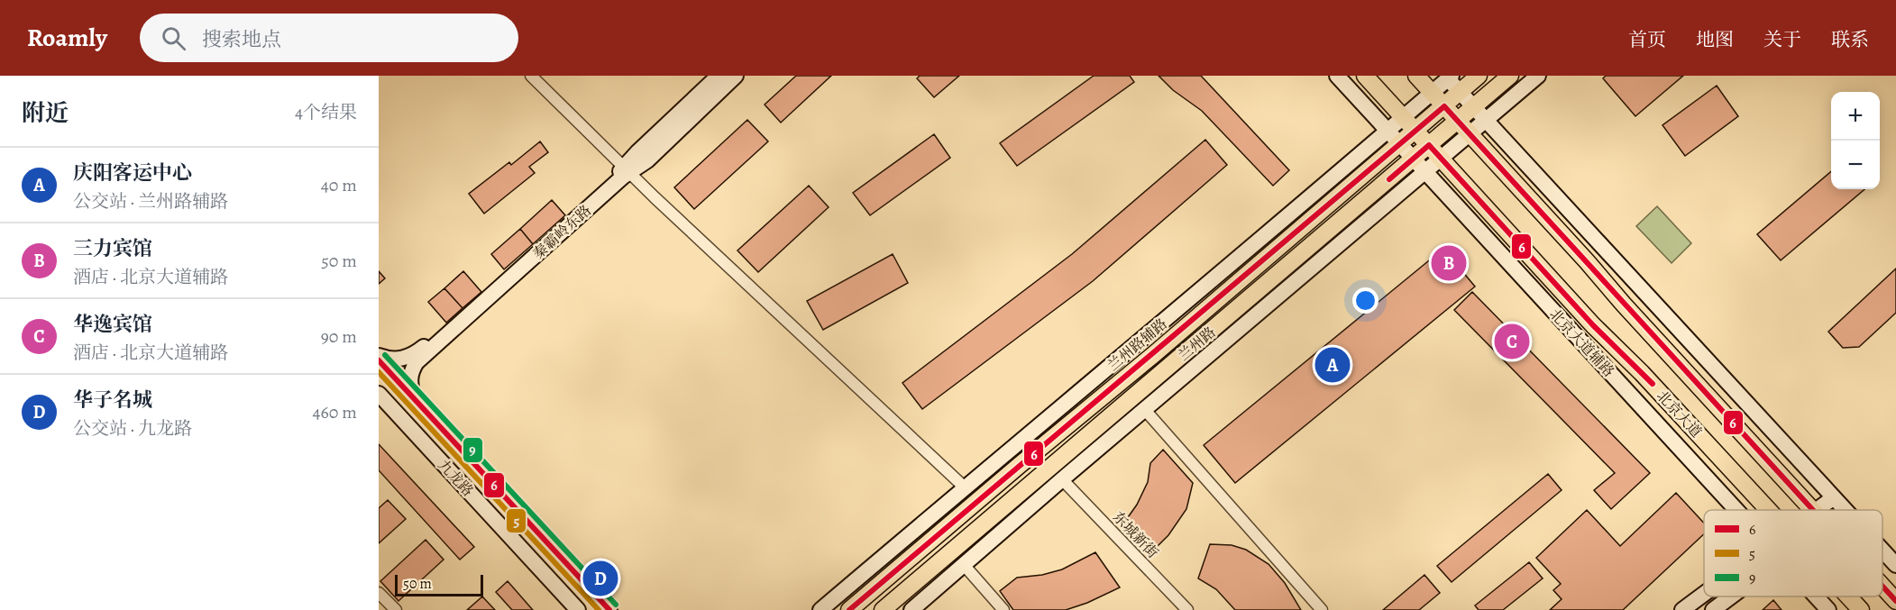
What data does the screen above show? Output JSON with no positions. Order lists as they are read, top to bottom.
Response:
{
  "streets": {
    "main road": ["兰州路", "北京大道"],
    "street": [
      "秦霸岭东路",
      "北京大道辅路",
      "兰州路辅路",
      "九龙路",
      "东城新街"
    ]
  },
  "crossings": [
    ["秦霸岭东路", "九龙路"],
    ["北京大道辅路", "兰州路"],
    ["北京大道辅路", "兰州路辅路"],
    ["兰州路", "北京大道"],
    ["兰州路辅路", "北京大道"]
  ],
  "lines": ["transit line 6", "transit line 9", "transit line 5"],
  "legend": ["6", "5", "9"],
  "scale_bar": "50 m",
  "page": {
    "header": "Roamly",
    "search": "搜索地点",
    "nav": [
      "首页",
      "地图",
      "关于",
      "联系"
    ],
    "heading": ["附近", "4个结果"],
    "map_buttons": ["+", "−"],
    "list": [
      {
        "mark": "A",
        "name": "庆阳客运中心",
        "note": "公交站 · 兰州路辅路",
        "value": "40 m"
      },
      {
        "mark": "B",
        "name": "三力宾馆",
        "note": "酒店 · 北京大道辅路",
        "value": "50 m"
      },
      {
        "mark": "C",
        "name": "华逸宾馆",
        "note": "酒店 · 北京大道辅路",
        "value": "90 m"
      },
      {
        "mark": "D",
        "name": "华子名城",
        "note": "公交站 · 九龙路",
        "value": "460 m"
      }
    ],
    "pins": [
      "B",
      "C",
      "A",
      "D"
    ],
    "scale": "50 m"
  }
}
